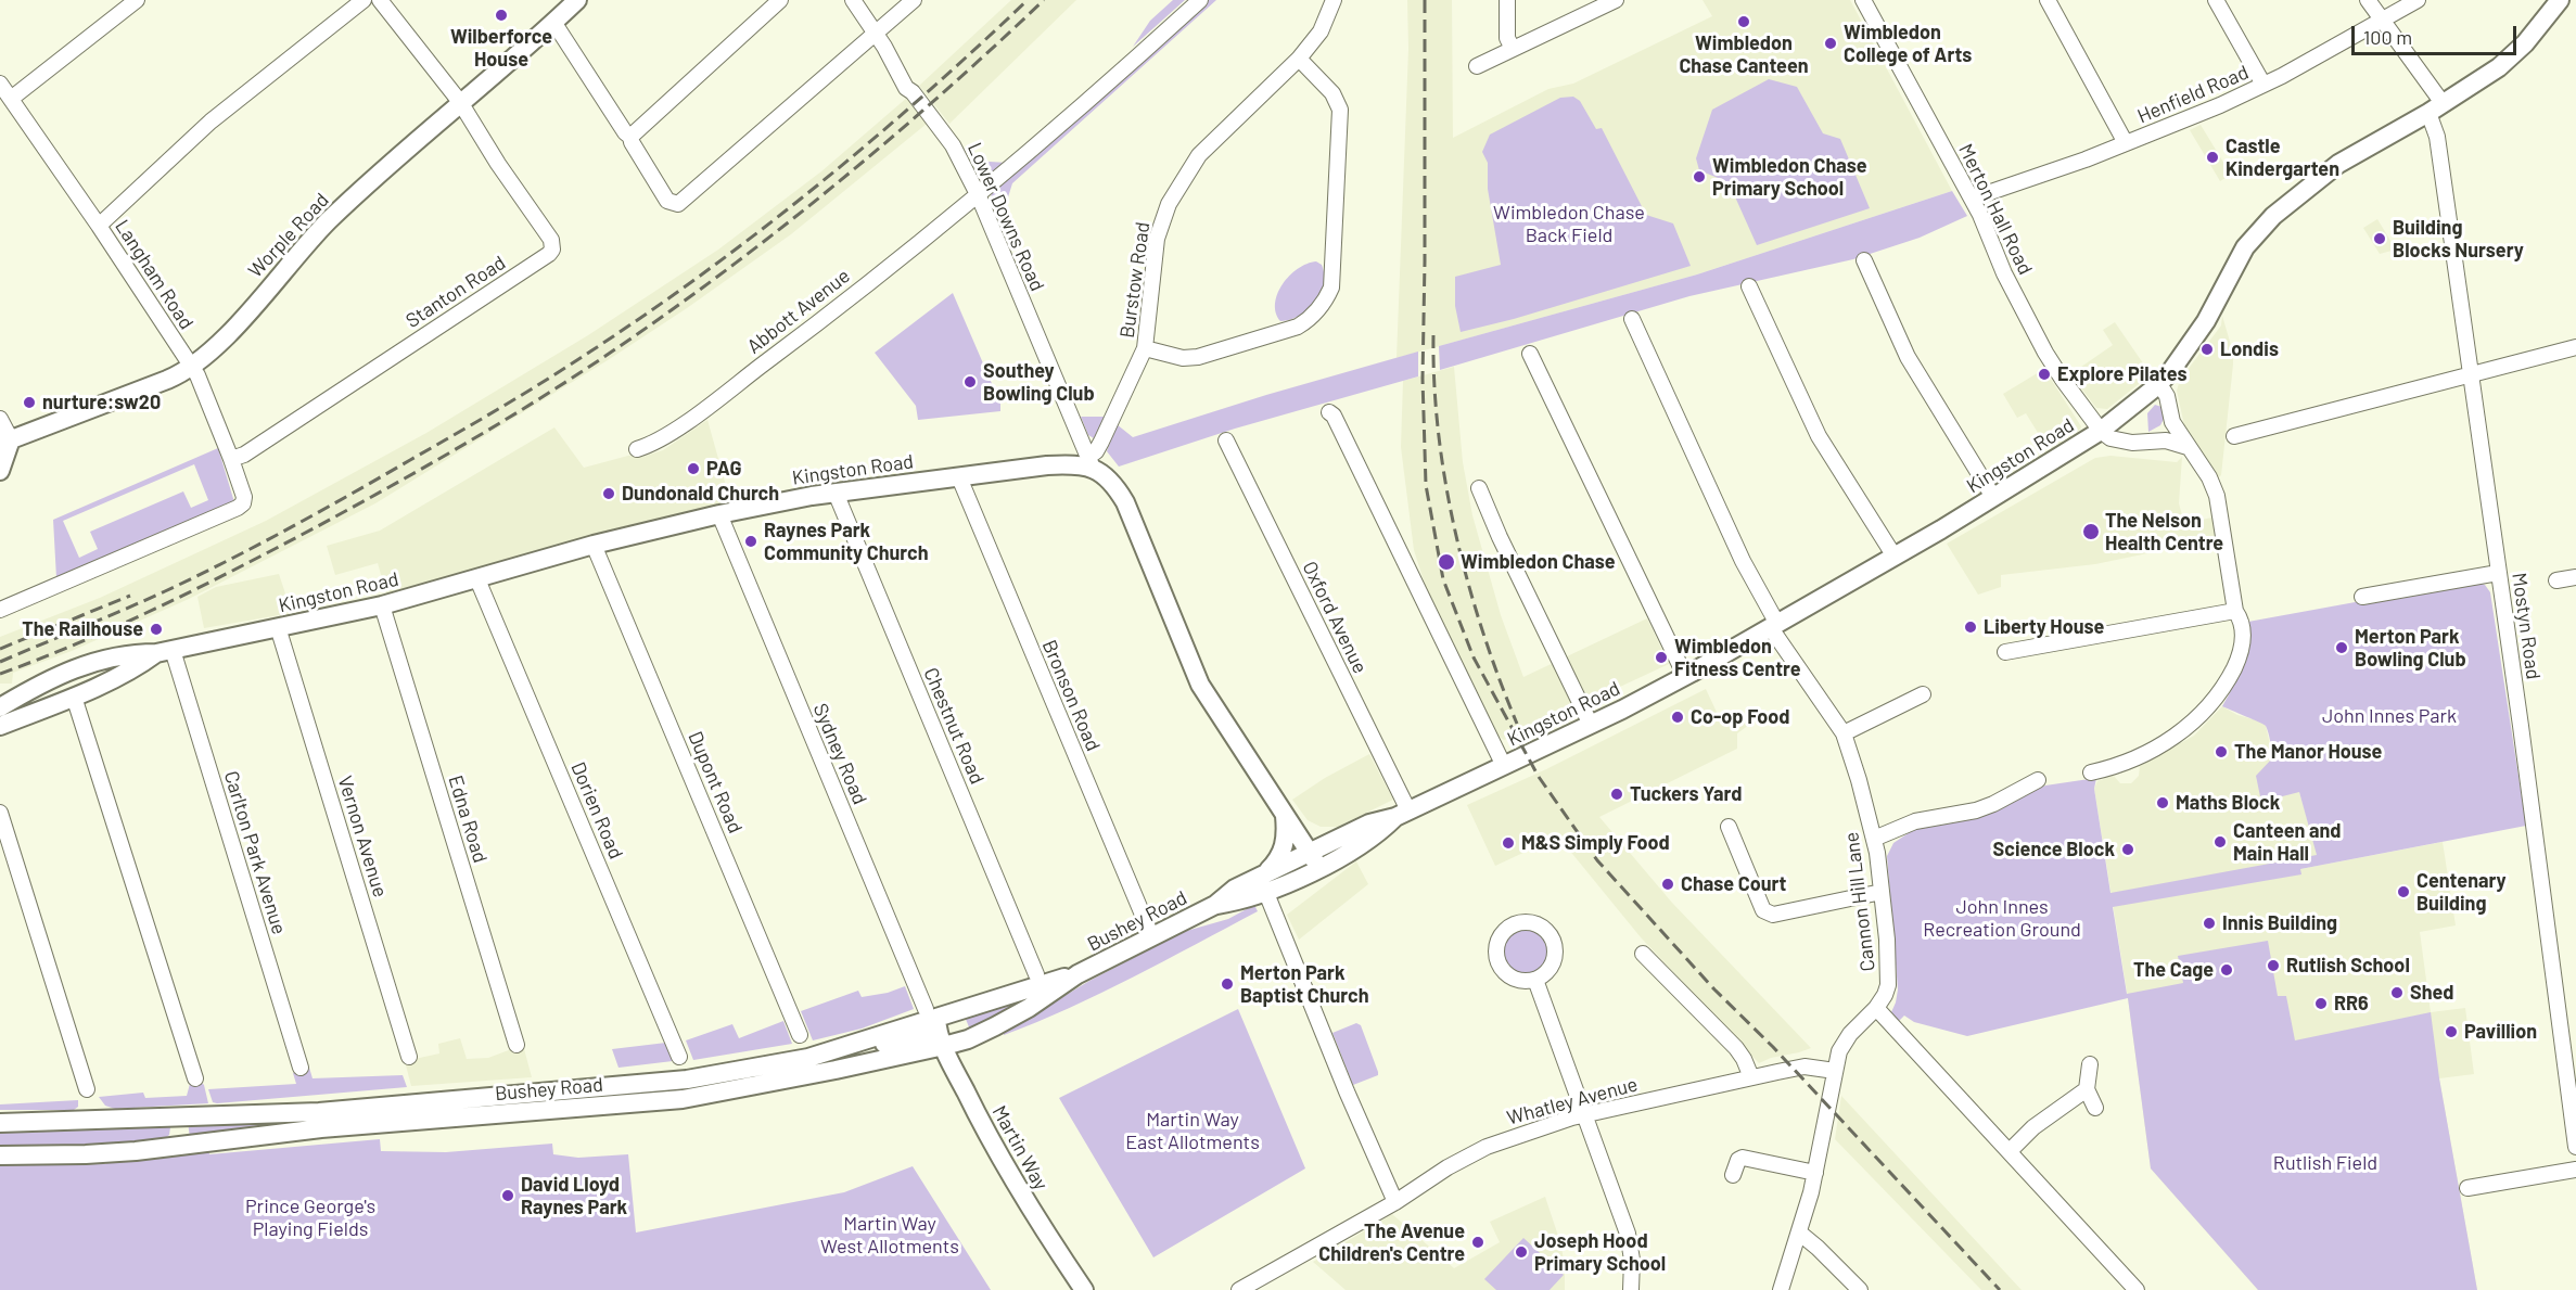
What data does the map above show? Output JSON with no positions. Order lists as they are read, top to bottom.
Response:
{
  "streets": {
    "main road": [
      "Worple Road",
      "Kingston Road",
      "Bushey Road",
      "Martin Way"
    ],
    "street": [
      "Henfield Road",
      "Merton Hall Road",
      "Lower Downs Road",
      "Langham Road",
      "Burstow Road",
      "Stanton Road",
      "Abbott Avenue",
      "Oxford Avenue",
      "Mostyn Road",
      "Bronson Road",
      "Chestnut Road",
      "Sydney Road",
      "Dupont Road",
      "Dorien Road",
      "Edna Road",
      "Vernon Avenue",
      "Carlton Park Avenue",
      "Cannon Hill Lane",
      "Whatley Avenue"
    ]
  },
  "crossings": [
    ["Henfield Road", "Merton Hall Road"],
    ["Henfield Road", "Mostyn Road"],
    ["Merton Hall Road", "Kingston Road"],
    ["Lower Downs Road", "Burstow Road"],
    ["Lower Downs Road", "Abbott Avenue"],
    ["Lower Downs Road", "Kingston Road"],
    ["Worple Road", "Langham Road"],
    ["Worple Road", "Stanton Road"],
    ["Langham Road", "Stanton Road"],
    ["Burstow Road", "Kingston Road"],
    ["Kingston Road", "Oxford Avenue"],
    ["Kingston Road", "Mostyn Road"],
    ["Kingston Road", "Bronson Road"],
    ["Kingston Road", "Chestnut Road"],
    ["Kingston Road", "Sydney Road"],
    ["Kingston Road", "Dupont Road"],
    ["Kingston Road", "Dorien Road"],
    ["Kingston Road", "Edna Road"],
    ["Kingston Road", "Vernon Avenue"],
    ["Kingston Road", "Carlton Park Avenue"],
    ["Kingston Road", "Cannon Hill Lane"],
    ["Kingston Road", "Bushey Road"],
    ["Sydney Road", "Bushey Road"],
    ["Sydney Road", "Martin Way"],
    ["Cannon Hill Lane", "Whatley Avenue"],
    ["Bushey Road", "Martin Way"]
  ],
  "parks": [
    "Wimbledon Chase Back Field",
    "John Innes Park",
    "John Innes Recreation Ground",
    "Martin Way East Allotments",
    "Rutlish Field",
    "Prince George's Playing Fields",
    "Martin Way West Allotments"
  ],
  "places": [
    "Wilberforce House",
    "Wimbledon Chase Canteen",
    "Wimbledon College of Arts",
    "Castle Kindergarten",
    "Wimbledon Chase Primary School",
    "Building Blocks Nursery",
    "Londis",
    "Explore Pilates",
    "Southey Bowling Club",
    "nurture:sw20",
    "PAG",
    "Dundonald Church",
    "The Nelson Health Centre",
    "Raynes Park Community Church",
    "Wimbledon Chase",
    "Liberty House",
    "The Railhouse",
    "Merton Park Bowling Club",
    "Wimbledon Fitness Centre",
    "Co-op Food",
    "The Manor House",
    "Tuckers Yard",
    "Maths Block",
    "Canteen and Main Hall",
    "M&S Simply Food",
    "Science Block",
    "Chase Court",
    "Centenary Building",
    "Innis Building",
    "Rutlish School",
    "The Cage",
    "Merton Park Baptist Church",
    "Shed",
    "RR6",
    "Pavillion",
    "David Lloyd Raynes Park",
    "The Avenue Children's Centre",
    "Joseph Hood Primary School"
  ],
  "scale_bar": "100 m"
}
